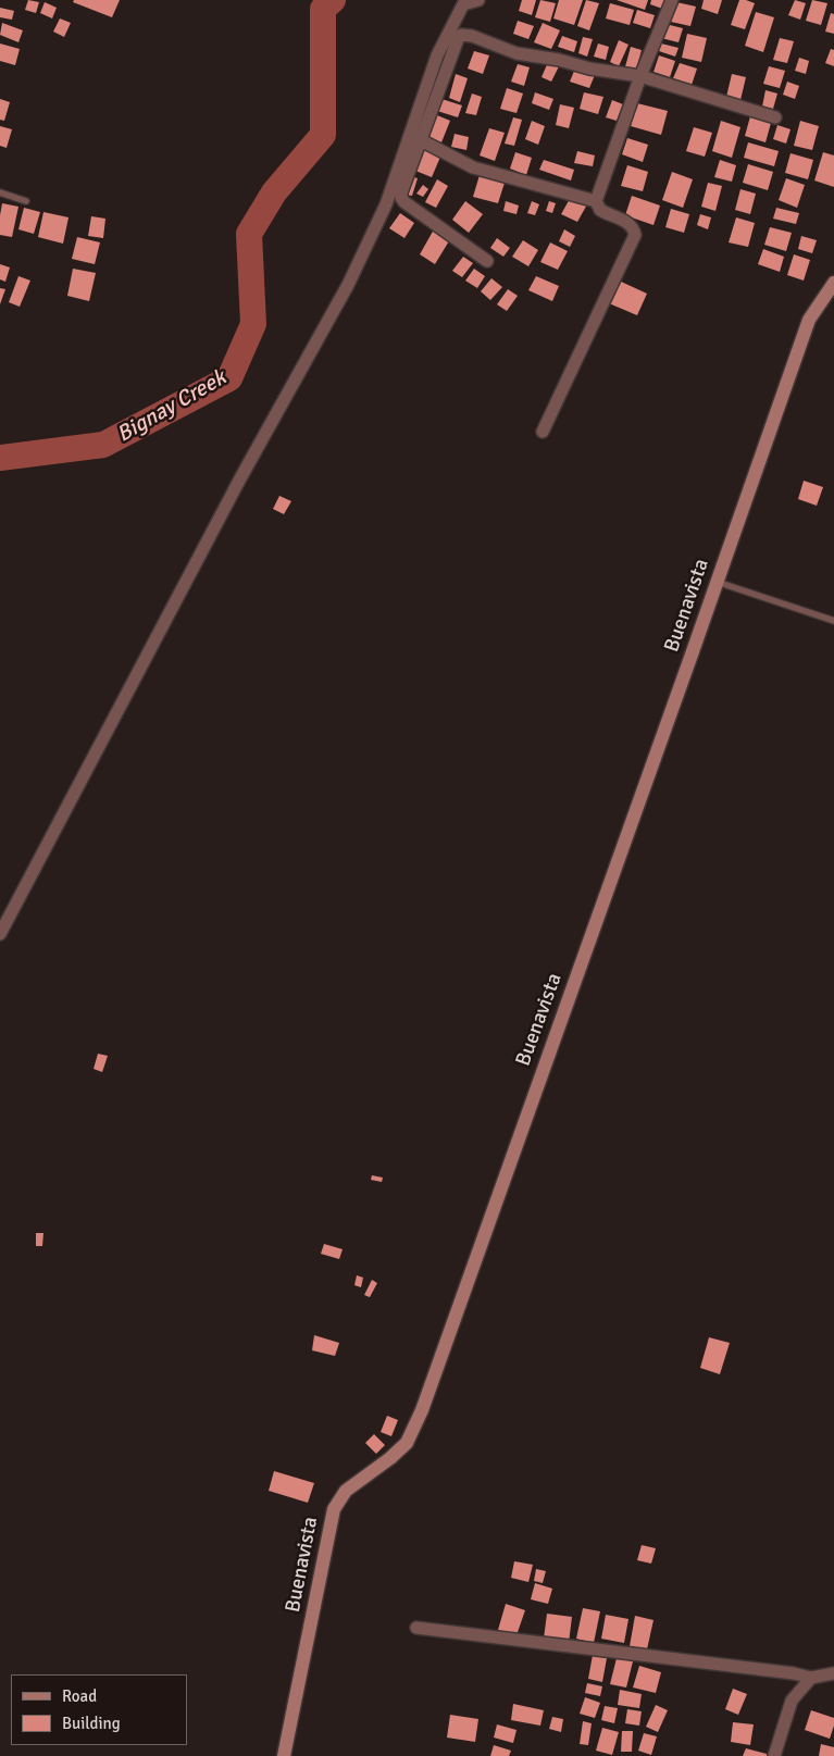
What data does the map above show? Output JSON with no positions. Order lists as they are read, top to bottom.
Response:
{
  "streets": {
    "street": ["Buenavista"]
  },
  "water": ["Bignay Creek"],
  "legend": ["Road", "Building"]
}
